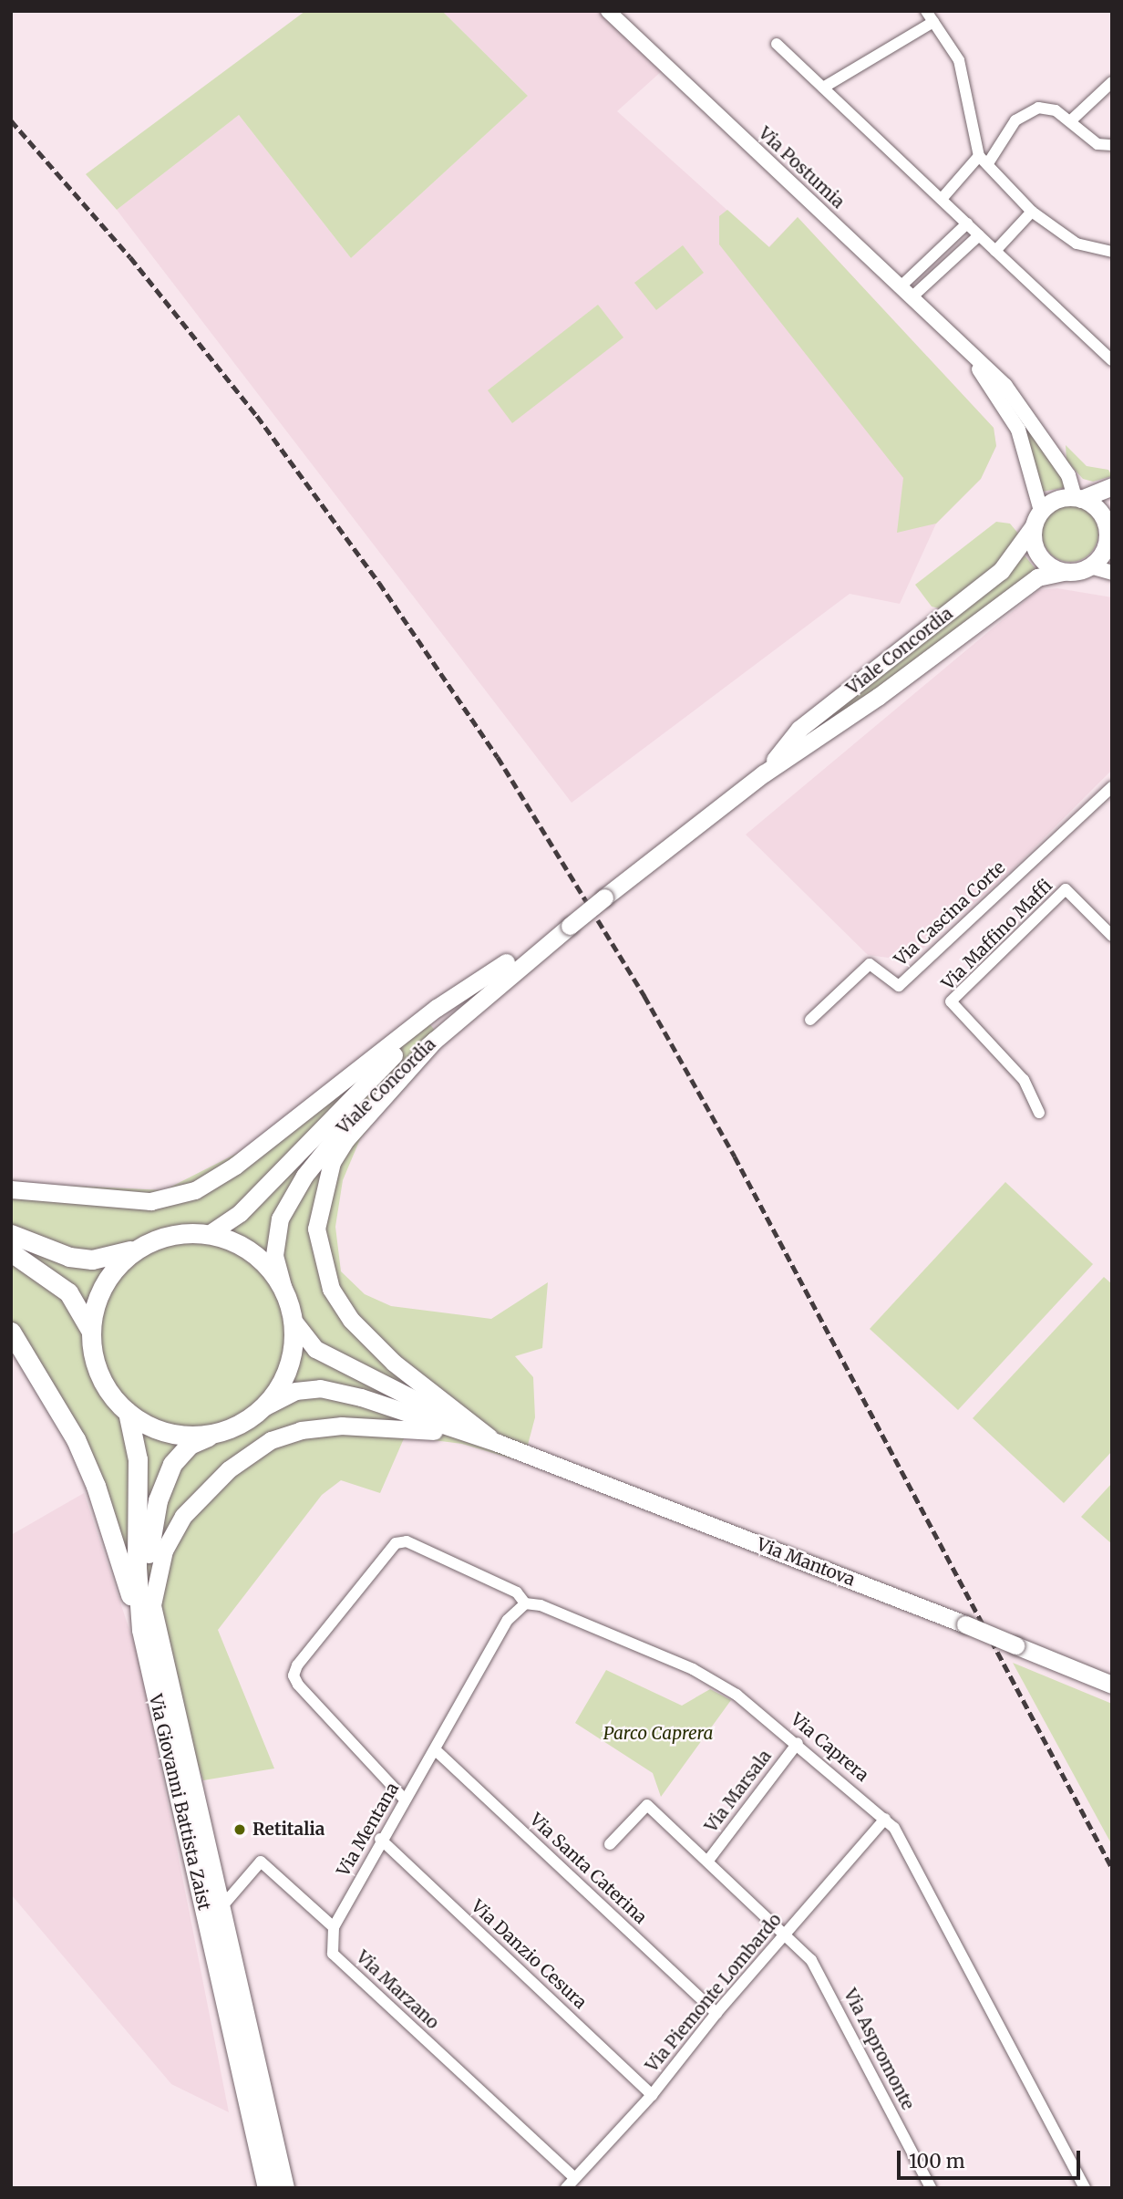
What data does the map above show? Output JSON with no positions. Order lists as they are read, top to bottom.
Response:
{
  "streets": {
    "main road": ["Viale Concordia", "Via Mantova", "Via Giovanni Battista Zaist"],
    "street": [
      "Via Postumia",
      "Via Cascina Corte",
      "Via Maffino Maffi",
      "Via Caprera",
      "Via Marsala",
      "Via Mentana",
      "Via Santa Caterina",
      "Via Danzio Cesura",
      "Via Marzano",
      "Via Piemonte Lombardo",
      "Via Aspromonte"
    ]
  },
  "crossings": [
    ["Via Postumia", "Viale Concordia"],
    ["Viale Concordia", "Via Giovanni Battista Zaist"],
    ["Via Caprera", "Via Marsala"],
    ["Via Caprera", "Via Piemonte Lombardo"],
    ["Via Marsala", "Via Aspromonte"],
    ["Via Mentana", "Via Santa Caterina"],
    ["Via Mentana", "Via Danzio Cesura"],
    ["Via Mentana", "Via Marzano"],
    ["Via Santa Caterina", "Via Piemonte Lombardo"],
    ["Via Danzio Cesura", "Via Piemonte Lombardo"],
    ["Via Marzano", "Via Piemonte Lombardo"],
    ["Via Piemonte Lombardo", "Via Aspromonte"]
  ],
  "parks": ["Parco Caprera"],
  "places": ["Retitalia"],
  "scale_bar": "100 m"
}
